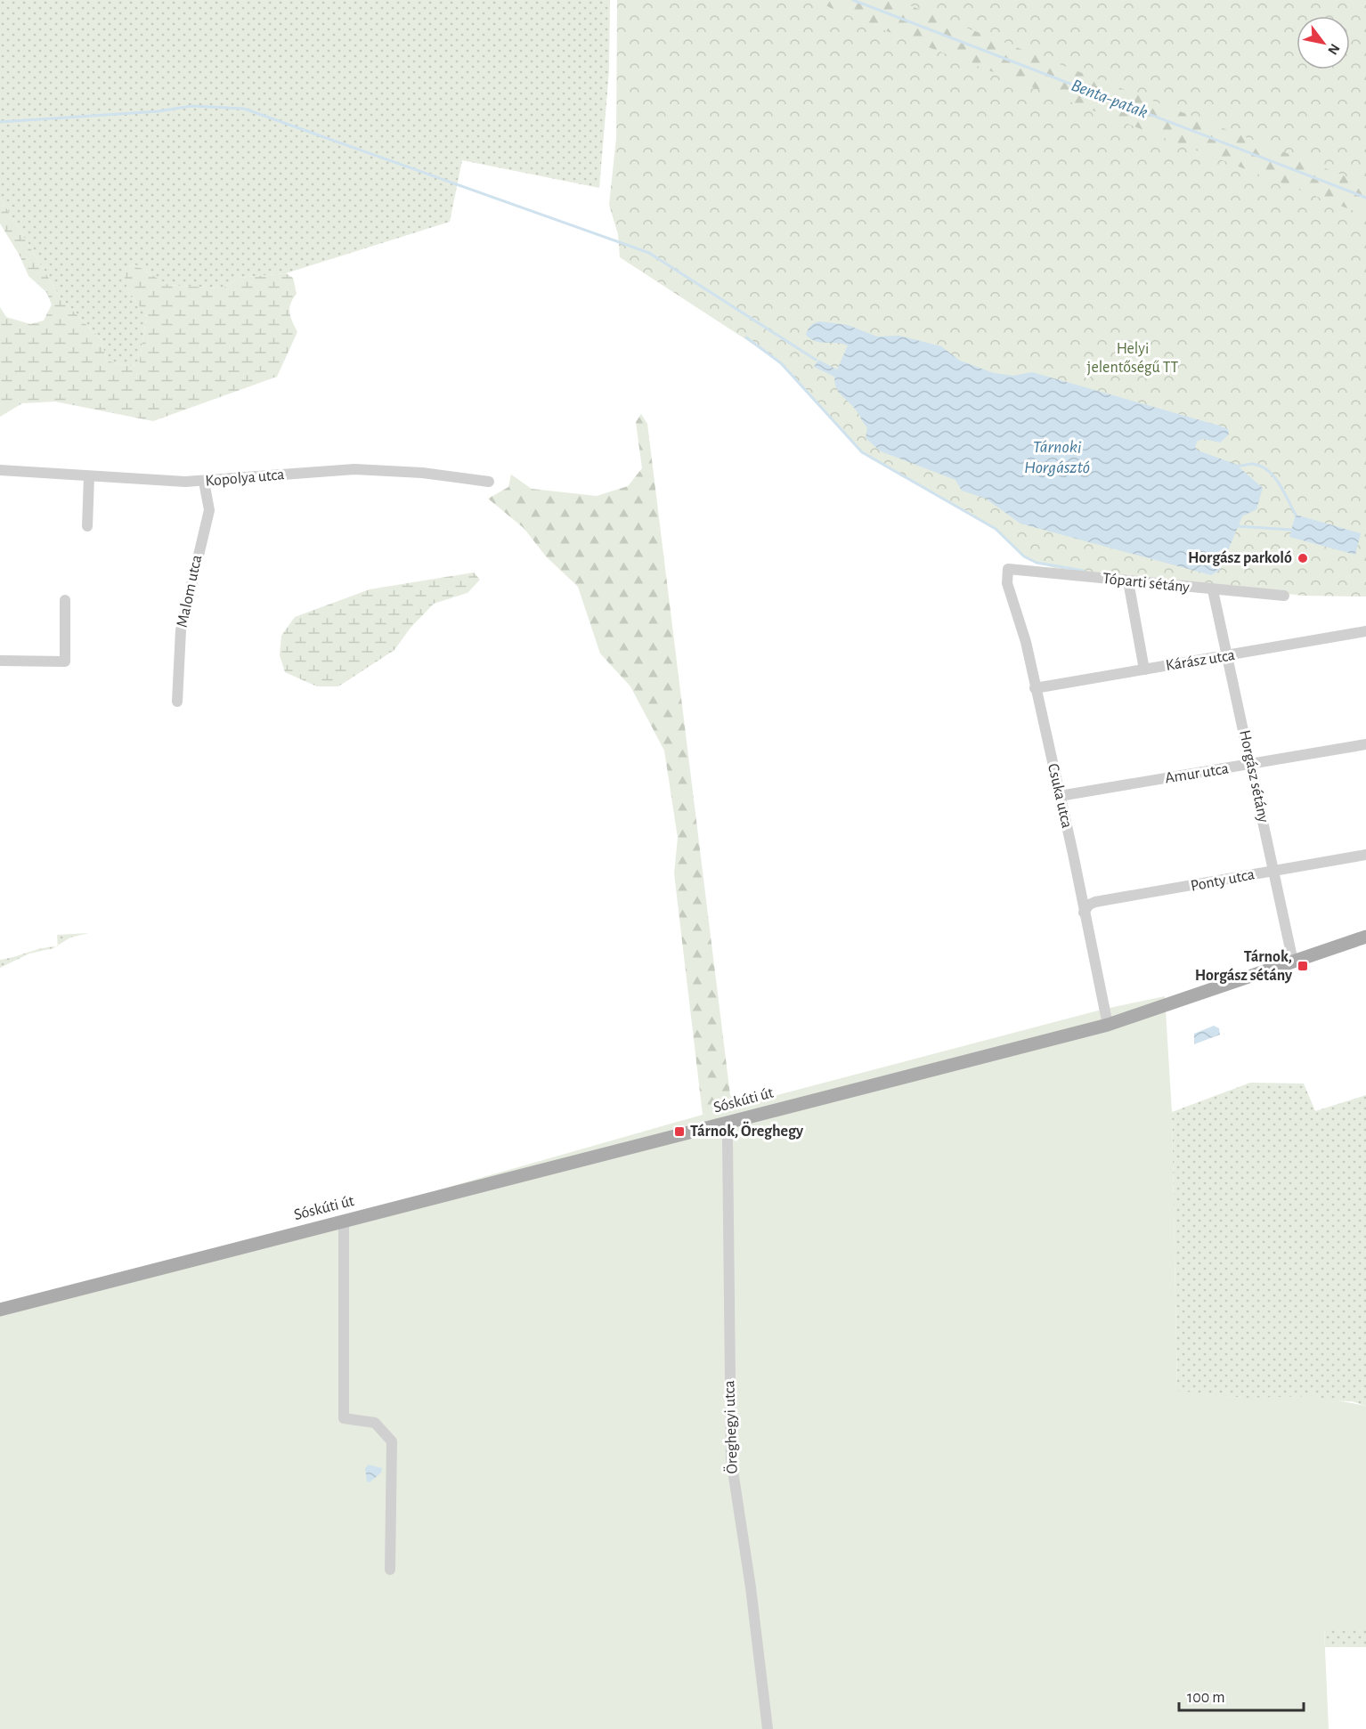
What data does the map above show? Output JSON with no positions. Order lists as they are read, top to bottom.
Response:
{
  "streets": {
    "main road": ["Sóskúti út"],
    "street": [
      "Kopolya utca",
      "Tóparti sétány",
      "Malom utca",
      "Kárász utca",
      "Amur utca",
      "Horgász sétány",
      "Csuka utca",
      "Ponty utca",
      "Öreghegyi utca"
    ]
  },
  "crossings": [
    ["Kopolya utca", "Malom utca"],
    ["Tóparti sétány", "Horgász sétány"],
    ["Tóparti sétány", "Csuka utca"],
    ["Kárász utca", "Horgász sétány"],
    ["Kárász utca", "Csuka utca"],
    ["Amur utca", "Horgász sétány"],
    ["Amur utca", "Csuka utca"],
    ["Horgász sétány", "Ponty utca"],
    ["Horgász sétány", "Sóskúti út"],
    ["Csuka utca", "Ponty utca"],
    ["Csuka utca", "Sóskúti út"],
    ["Sóskúti út", "Öreghegyi utca"]
  ],
  "water": ["Benta-patak", "Tárnoki Horgásztó"],
  "parks": ["Helyi jelentőségű TT"],
  "places": {
    "other": ["Horgász parkoló"],
    "transit": ["Tárnok, Horgász sétány", "Tárnok, Öreghegy"]
  },
  "scale_bar": "100 m",
  "north": "bottom right"
}
